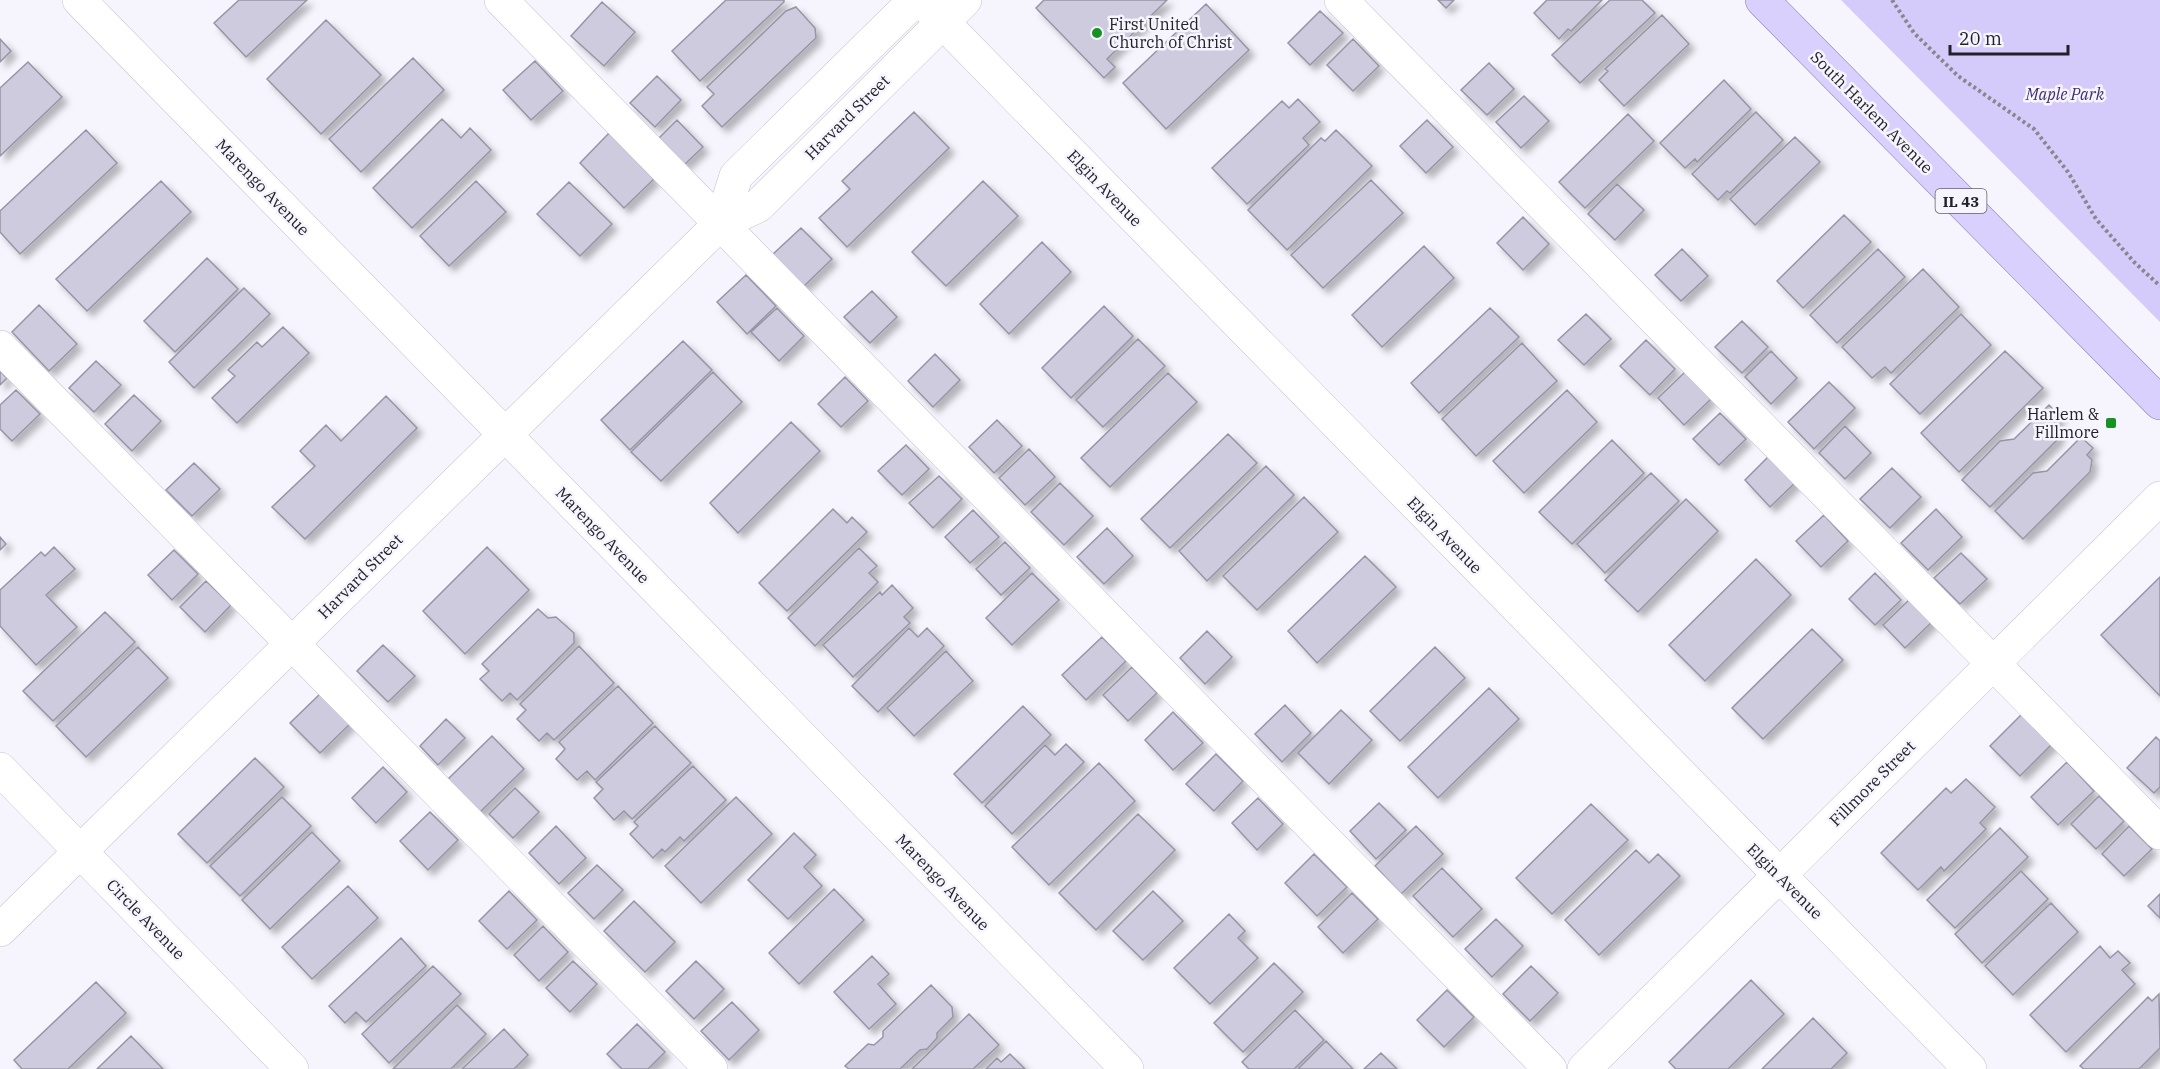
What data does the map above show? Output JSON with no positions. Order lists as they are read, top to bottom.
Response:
{
  "streets": {
    "main road": ["South Harlem Avenue", "IL 43"],
    "street": [
      "Harvard Street",
      "Marengo Avenue",
      "Elgin Avenue",
      "Fillmore Street",
      "Circle Avenue"
    ]
  },
  "crossings": [
    ["Harvard Street", "Marengo Avenue"],
    ["Harvard Street", "Elgin Avenue"],
    ["Harvard Street", "Circle Avenue"],
    ["Elgin Avenue", "Fillmore Street"]
  ],
  "parks": ["Maple Park"],
  "places": {
    "other": ["First United Church of Christ"],
    "transit": ["Harlem & Fillmore"]
  },
  "scale_bar": "20 m"
}
